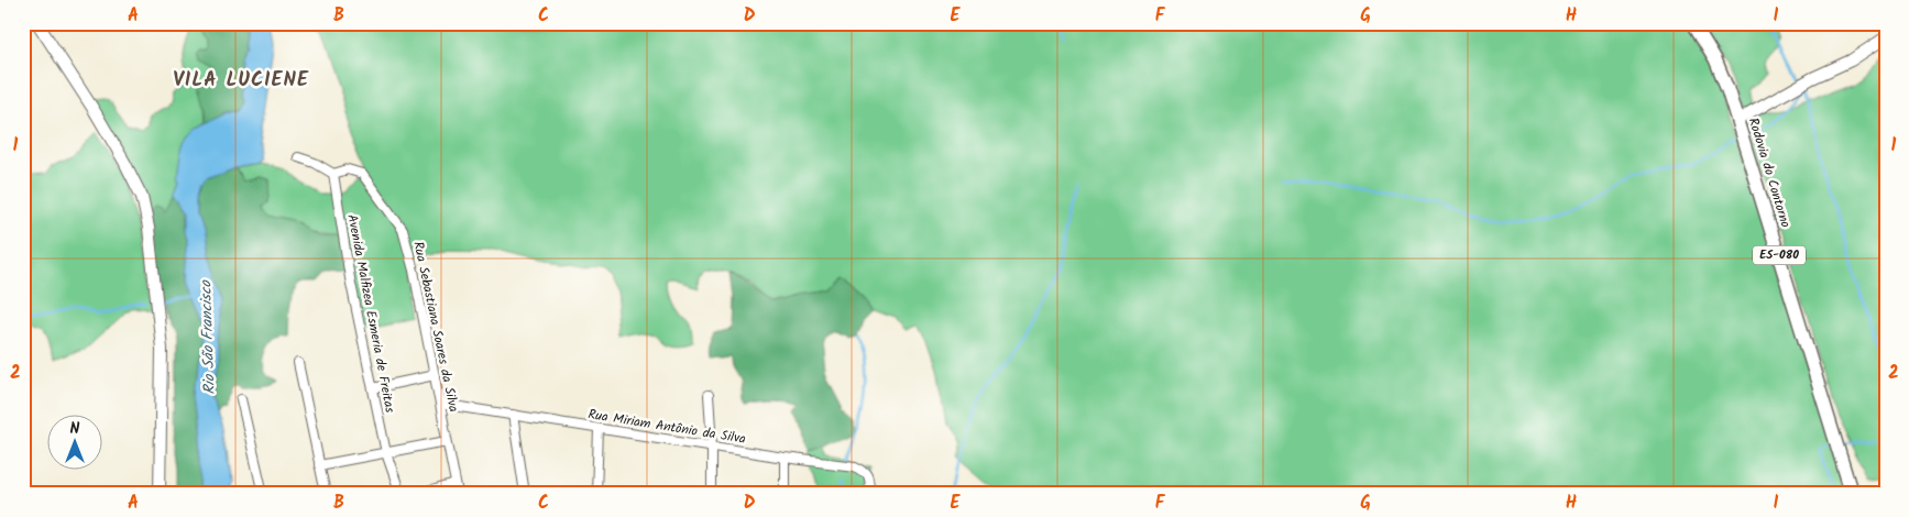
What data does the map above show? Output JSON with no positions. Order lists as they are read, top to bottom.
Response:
{
  "streets": {
    "main road": ["Rodovia do Contorno", "ES-080"],
    "street": ["Avenida Malfizea Esmeria de Freitas", "Rua Sebastiana Soares da Silva", "Rua Miriam Antônio da Silva"]
  },
  "crossings": [
    ["Avenida Malfizea Esmeria de Freitas", "Rua Sebastiana Soares da Silva"],
    ["Rua Sebastiana Soares da Silva", "Rua Miriam Antônio da Silva"]
  ],
  "districts": ["VILA LUCIENE"],
  "water": ["Rio São Francisco"],
  "north": "top",
  "grid": {
    "columns": [
      "A",
      "B",
      "C",
      "D",
      "E",
      "F",
      "G",
      "H",
      "I"
    ],
    "rows": ["1", "2"]
  }
}
